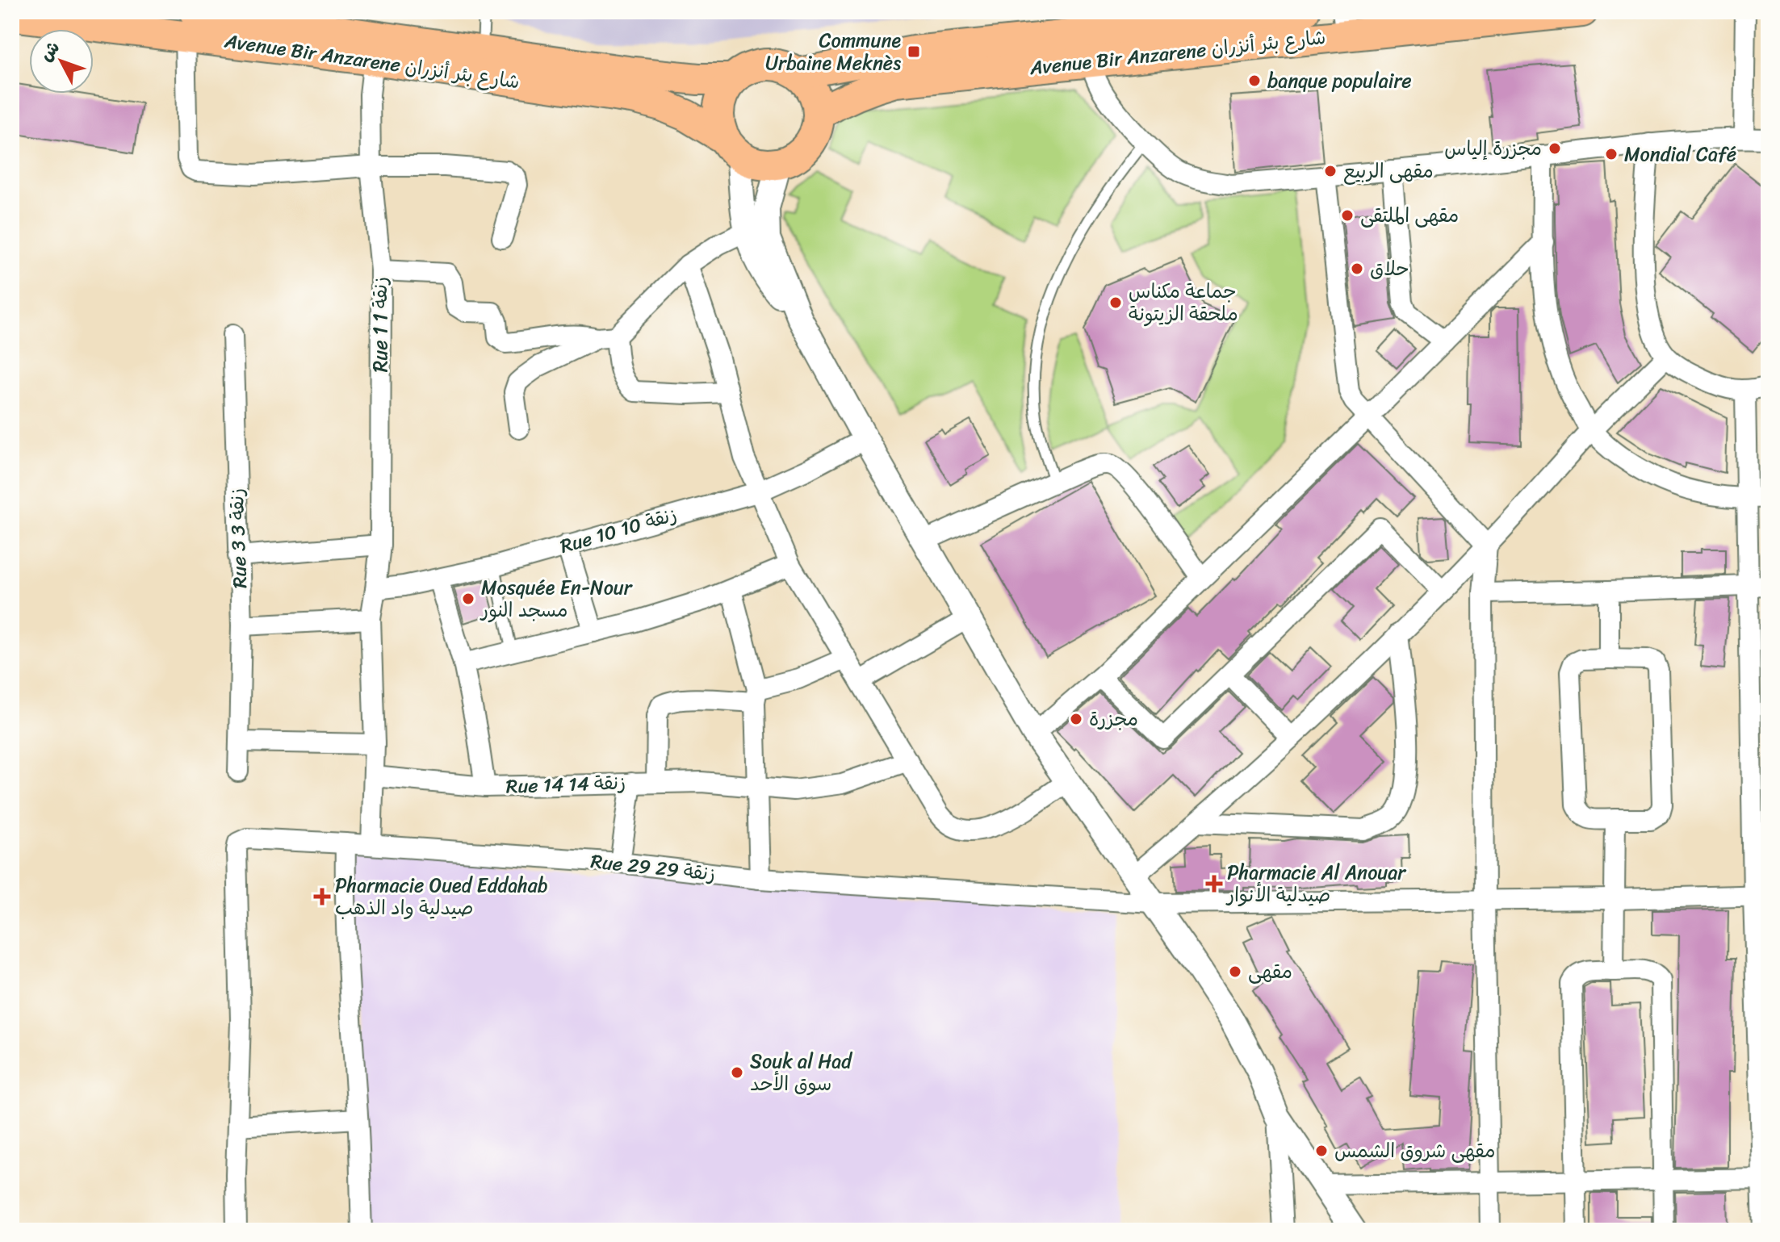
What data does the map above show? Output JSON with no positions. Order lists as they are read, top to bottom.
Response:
{
  "streets": {
    "main road": ["Avenue Bir Anzarene شارع بئر أنزران"],
    "street": [
      "Rue 1 زنقة 1",
      "Rue 10 زنقة 10",
      "Rue 3 زنقة 3",
      "Rue 14 زنقة 14",
      "Rue 29 زنقة 29"
    ]
  },
  "crossings": [
    ["Avenue Bir Anzarene شارع بئر أنزران", "Rue 1 زنقة 1"],
    ["Rue 1 زنقة 1", "Rue 10 زنقة 10"],
    ["Rue 1 زنقة 1", "Rue 14 زنقة 14"],
    ["Rue 1 زنقة 1", "Rue 29 زنقة 29"],
    ["Rue 10 زنقة 10", "Rue 3 زنقة 3"]
  ],
  "places": {
    "transit": ["Commune Urbaine Meknès"],
    "other": [
      "banque populaire",
      "مجزرة إلياس",
      "Mondial Café",
      "مقهى الربيع",
      "مقهى الملتقى",
      "حلاق",
      "جماعة مكناس ملحقة الزيتونة",
      "Mosquée En-Nour مسجد النور",
      "مجزرة",
      "مقهى",
      "Souk al Had سوق الأحد",
      "مقهى شروق الشمس"
    ],
    "health": ["Pharmacie Al Anouar صيدلية الأنوار", "Pharmacie Oued Eddahab صيدلية واد الذهب"]
  },
  "north": "top left"
}
